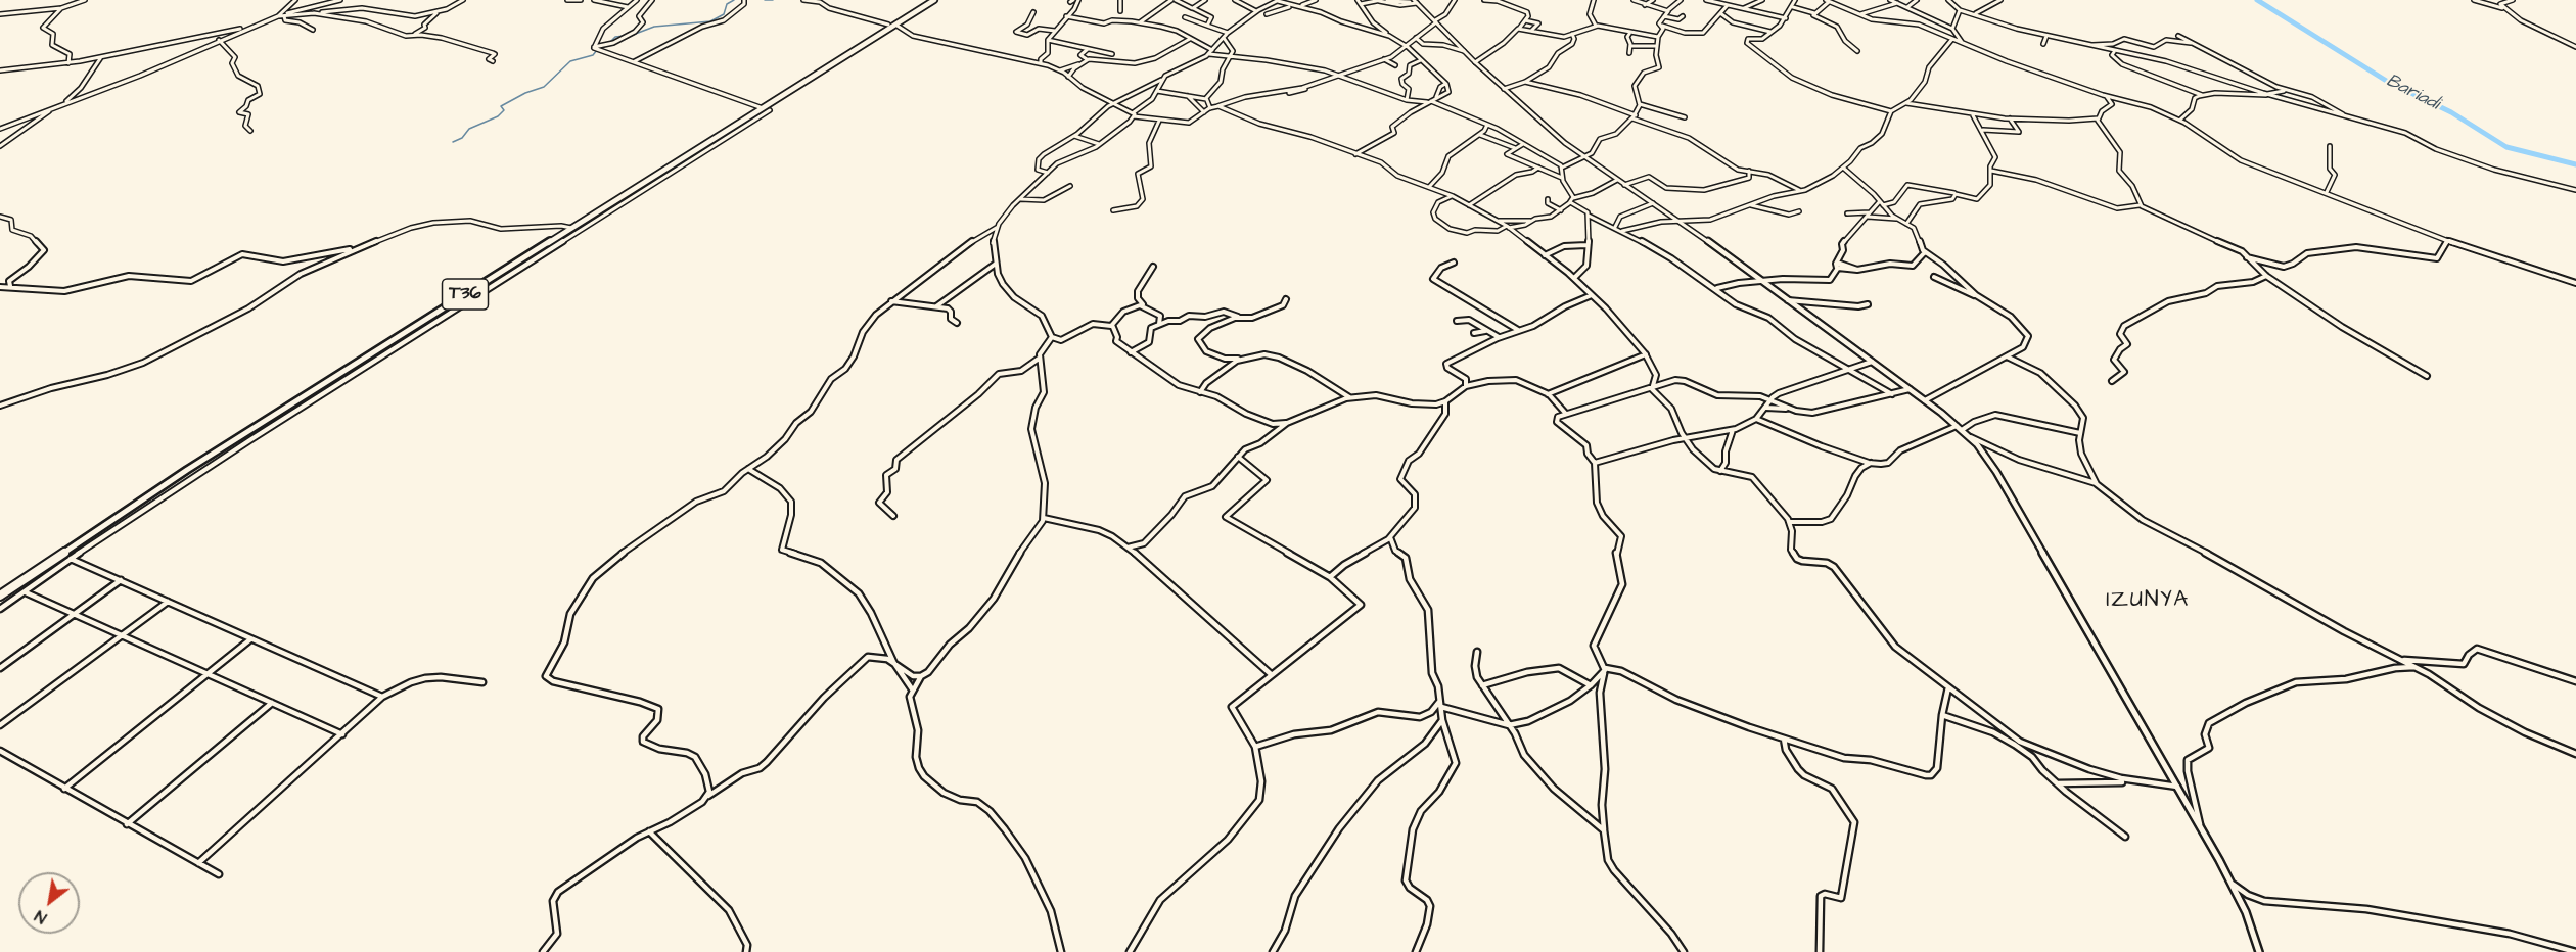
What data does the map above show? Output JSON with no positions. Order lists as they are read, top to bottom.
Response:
{
  "streets": {
    "highway": ["T36"]
  },
  "districts": ["IZUNYA"],
  "water": ["Bariadi"],
  "north": "bottom left"
}
